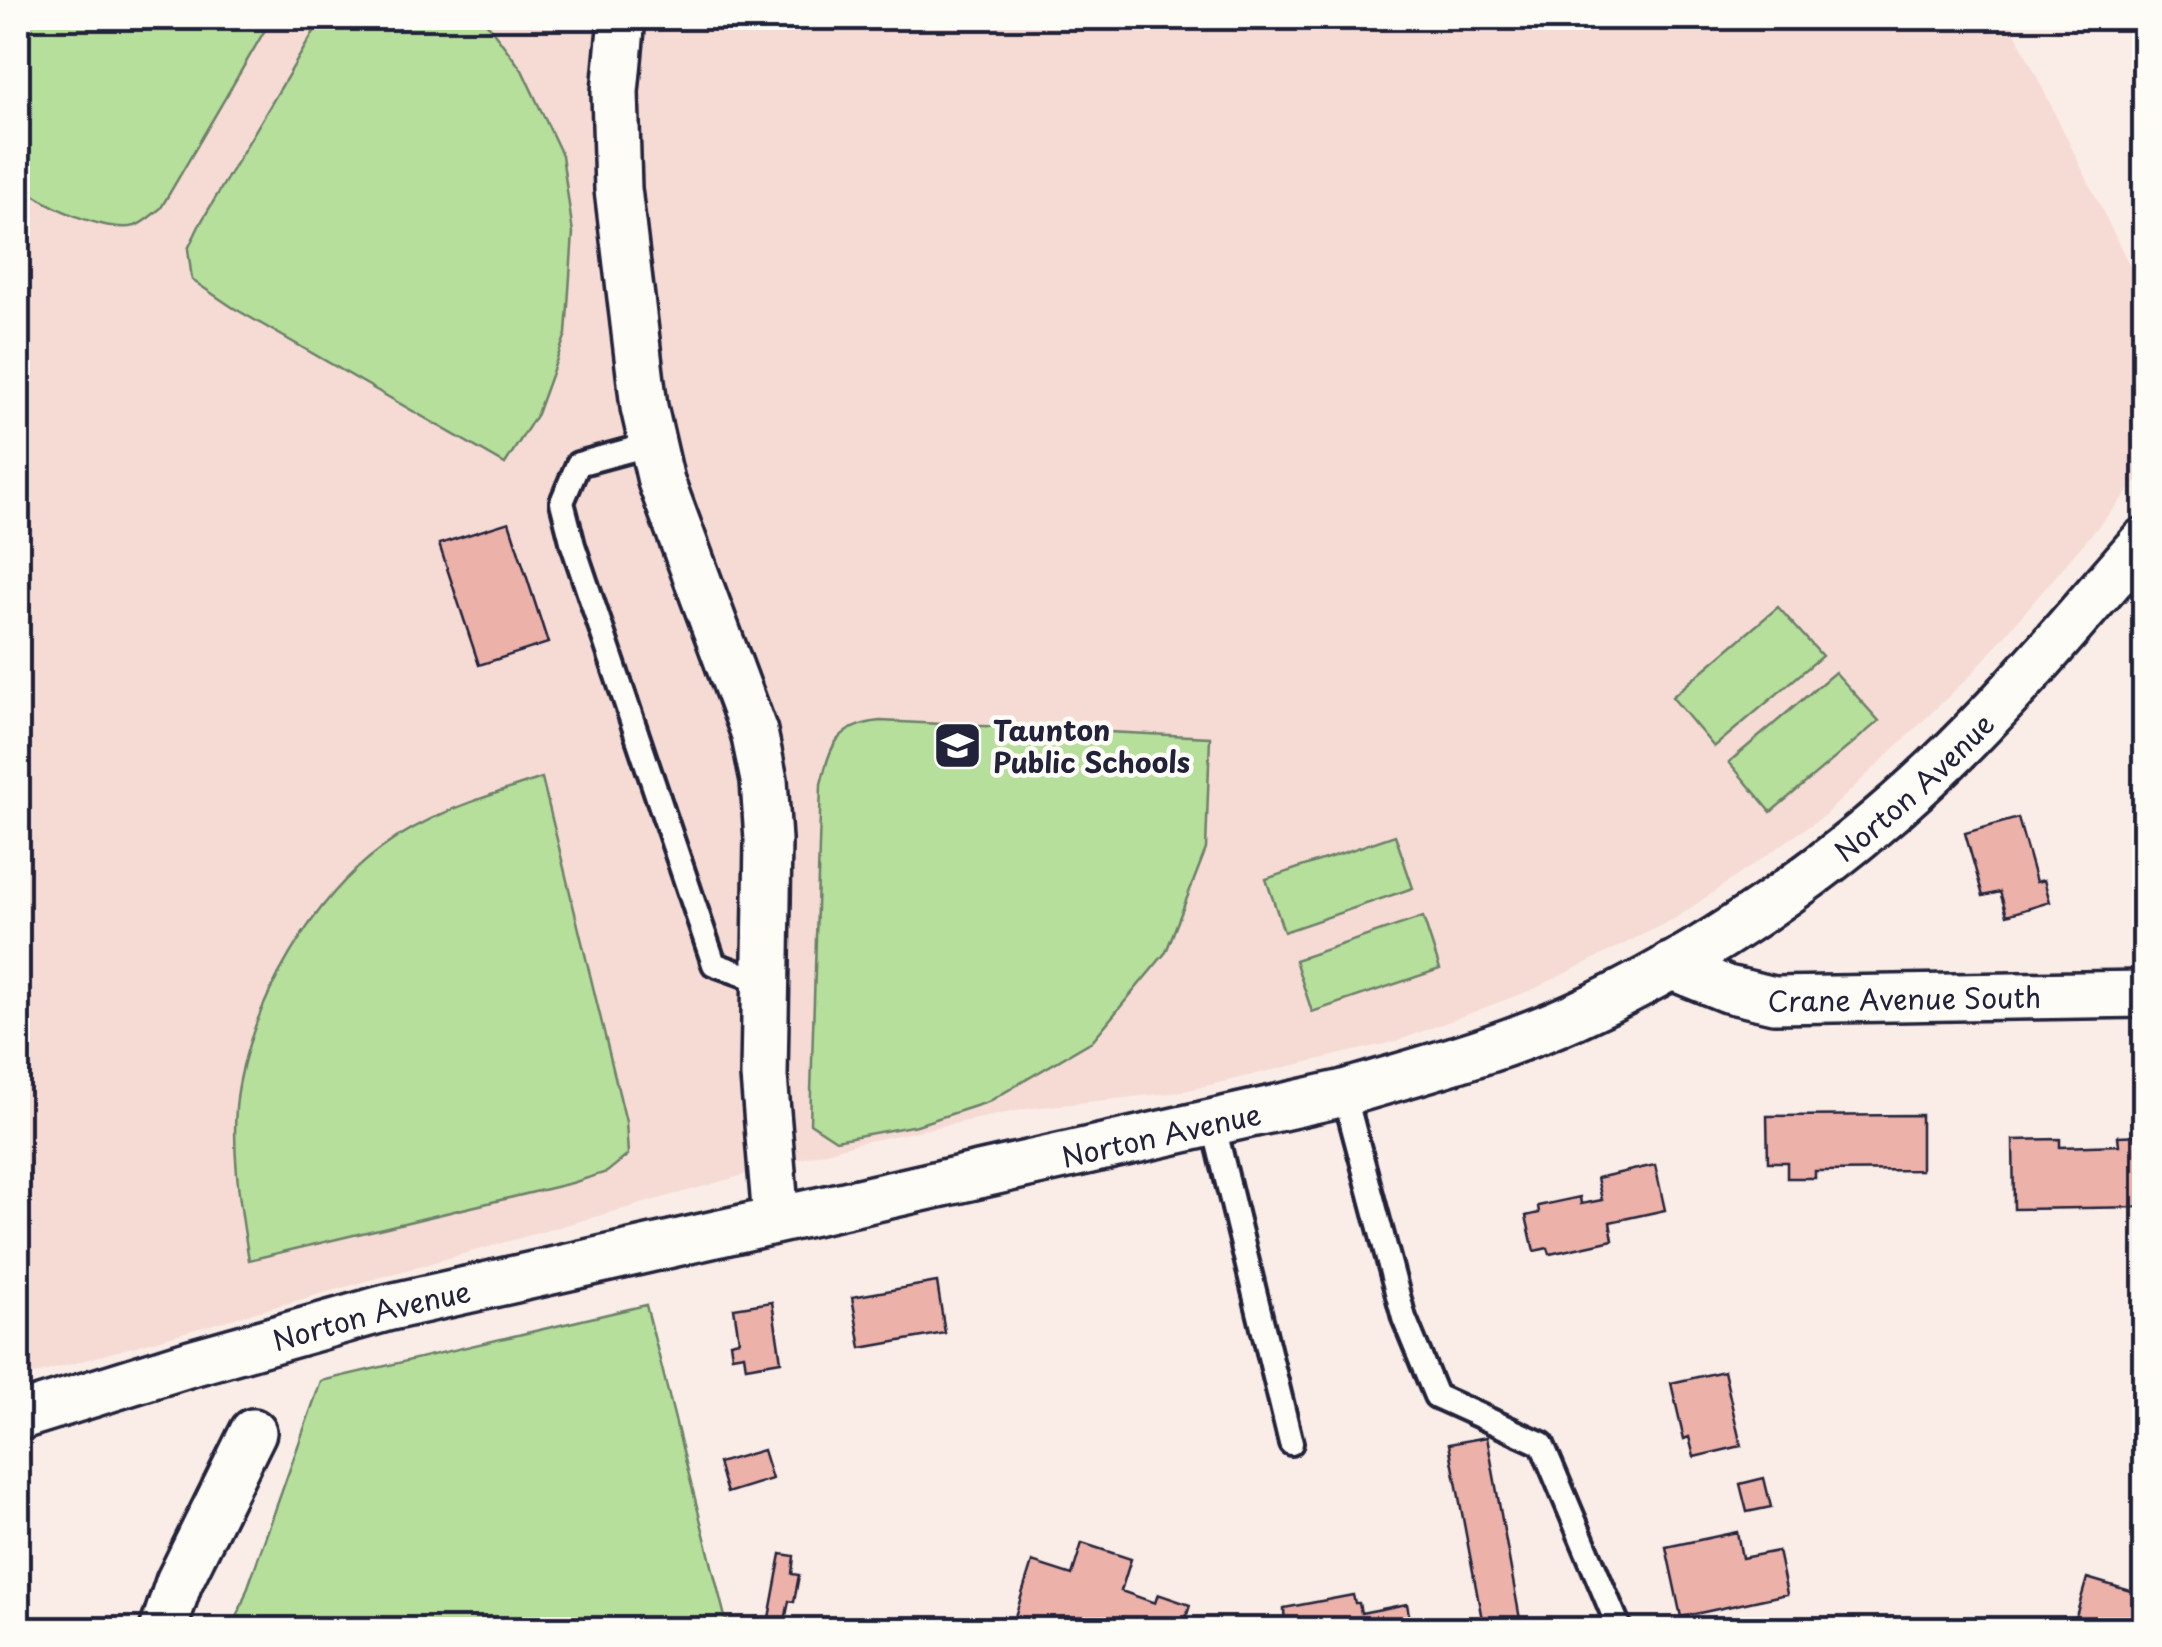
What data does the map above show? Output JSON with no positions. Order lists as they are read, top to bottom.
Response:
{
  "streets": {
    "street": ["Norton Avenue", "Crane Avenue South"]
  },
  "crossings": [
    ["Norton Avenue", "Crane Avenue South"]
  ],
  "places": {
    "school or university": ["Taunton Public Schools"]
  }
}
